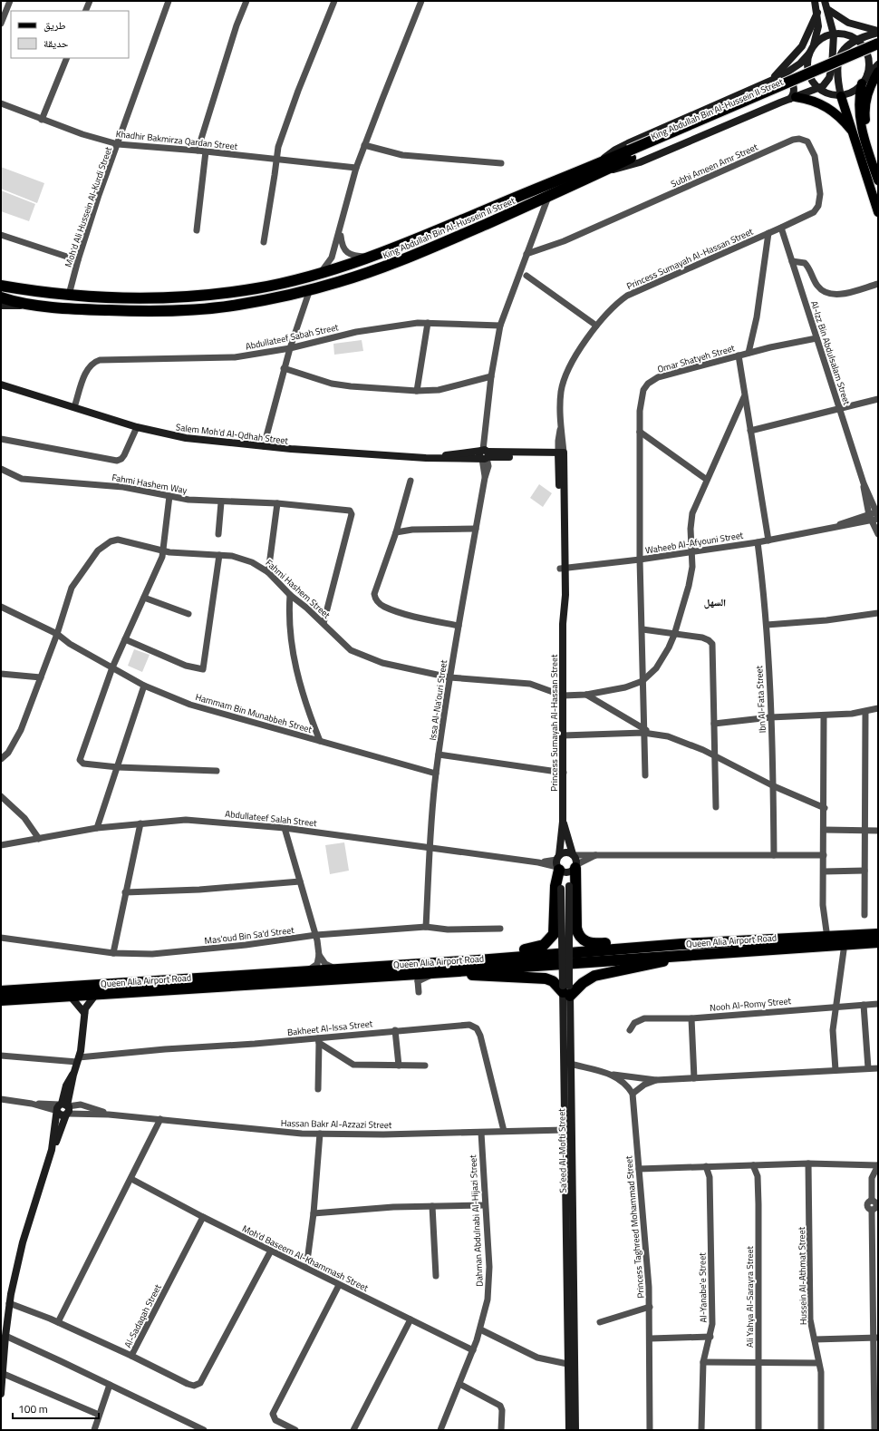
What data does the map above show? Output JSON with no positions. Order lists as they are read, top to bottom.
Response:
{
  "streets": {
    "highway": ["King Abdullah Bin Al-Hussein II Street", "Queen Alia Airport Road"],
    "street": [
      "Khadhir Bakmirza Qardan Street",
      "Subhi Ameen Amr Street",
      "Moh'd Ali Hussein Al-Kurdi Street",
      "Princess Sumayah Al-Hassan Street",
      "Abdullateef Sabah Street",
      "Al-Izz Bin Abdulsalam Street",
      "Omar Shatyeh Street",
      "Salem Moh'd Al-Qdhah Street",
      "Fahmi Hashem Way",
      "Waheeb Al-Afyouni Street",
      "Fahmi Hashem Street",
      "Ibn Al-Fata Street",
      "Issa Al-Na'ouri Street",
      "Hammam Bin Munabbeh Street",
      "Abdullateef Salah Street",
      "Mas'oud Bin Sa'd Street",
      "Nooh Al-Romy Street",
      "Bakheet Al-Issa Street",
      "Hassan Bakr Al-Azzazi Street",
      "Sa’eed Al-Mofti Street",
      "Dahman Abdulnabi Al-Hijazi Street",
      "Princess Taghreed Mohammad Street",
      "Moh'd Baseem Al-Khammash Street",
      "Hussein Al-Athmat Street",
      "Al-Yanabe'e Street",
      "Ali Yahya Al-Sarayra Street",
      "Al-Sadaqah Street"
    ]
  },
  "crossings": [
    ["King Abdullah Bin Al-Hussein II Street", "Moh'd Ali Hussein Al-Kurdi Street"],
    ["Khadhir Bakmirza Qardan Street", "Moh'd Ali Hussein Al-Kurdi Street"],
    ["Subhi Ameen Amr Street", "Princess Sumayah Al-Hassan Street"],
    ["Subhi Ameen Amr Street", "Al-Izz Bin Abdulsalam Street"],
    ["Princess Sumayah Al-Hassan Street", "Al-Izz Bin Abdulsalam Street"],
    ["Princess Sumayah Al-Hassan Street", "Salem Moh'd Al-Qdhah Street"],
    ["Princess Sumayah Al-Hassan Street", "Waheeb Al-Afyouni Street"],
    ["Princess Sumayah Al-Hassan Street", "Fahmi Hashem Street"],
    ["Princess Sumayah Al-Hassan Street", "Abdullateef Salah Street"],
    ["Princess Sumayah Al-Hassan Street", "Sa’eed Al-Mofti Street"],
    ["Abdullateef Sabah Street", "Salem Moh'd Al-Qdhah Street"],
    ["Al-Izz Bin Abdulsalam Street", "Omar Shatyeh Street"],
    ["Al-Izz Bin Abdulsalam Street", "Waheeb Al-Afyouni Street"],
    ["Omar Shatyeh Street", "Waheeb Al-Afyouni Street"],
    ["Salem Moh'd Al-Qdhah Street", "Issa Al-Na'ouri Street"],
    ["Fahmi Hashem Way", "Fahmi Hashem Street"],
    ["Waheeb Al-Afyouni Street", "Ibn Al-Fata Street"],
    ["Fahmi Hashem Street", "Issa Al-Na'ouri Street"],
    ["Fahmi Hashem Street", "Hammam Bin Munabbeh Street"],
    ["Issa Al-Na'ouri Street", "Hammam Bin Munabbeh Street"],
    ["Issa Al-Na'ouri Street", "Abdullateef Salah Street"],
    ["Issa Al-Na'ouri Street", "Mas'oud Bin Sa'd Street"],
    ["Abdullateef Salah Street", "Sa’eed Al-Mofti Street"],
    ["Bakheet Al-Issa Street", "Hassan Bakr Al-Azzazi Street"],
    ["Hassan Bakr Al-Azzazi Street", "Sa’eed Al-Mofti Street"],
    ["Hassan Bakr Al-Azzazi Street", "Dahman Abdulnabi Al-Hijazi Street"],
    ["Dahman Abdulnabi Al-Hijazi Street", "Moh'd Baseem Al-Khammash Street"],
    ["Moh'd Baseem Al-Khammash Street", "Al-Sadaqah Street"]
  ],
  "districts": ["السهل"],
  "legend": ["طريق", "حديقة"],
  "scale_bar": "100 m"
}
